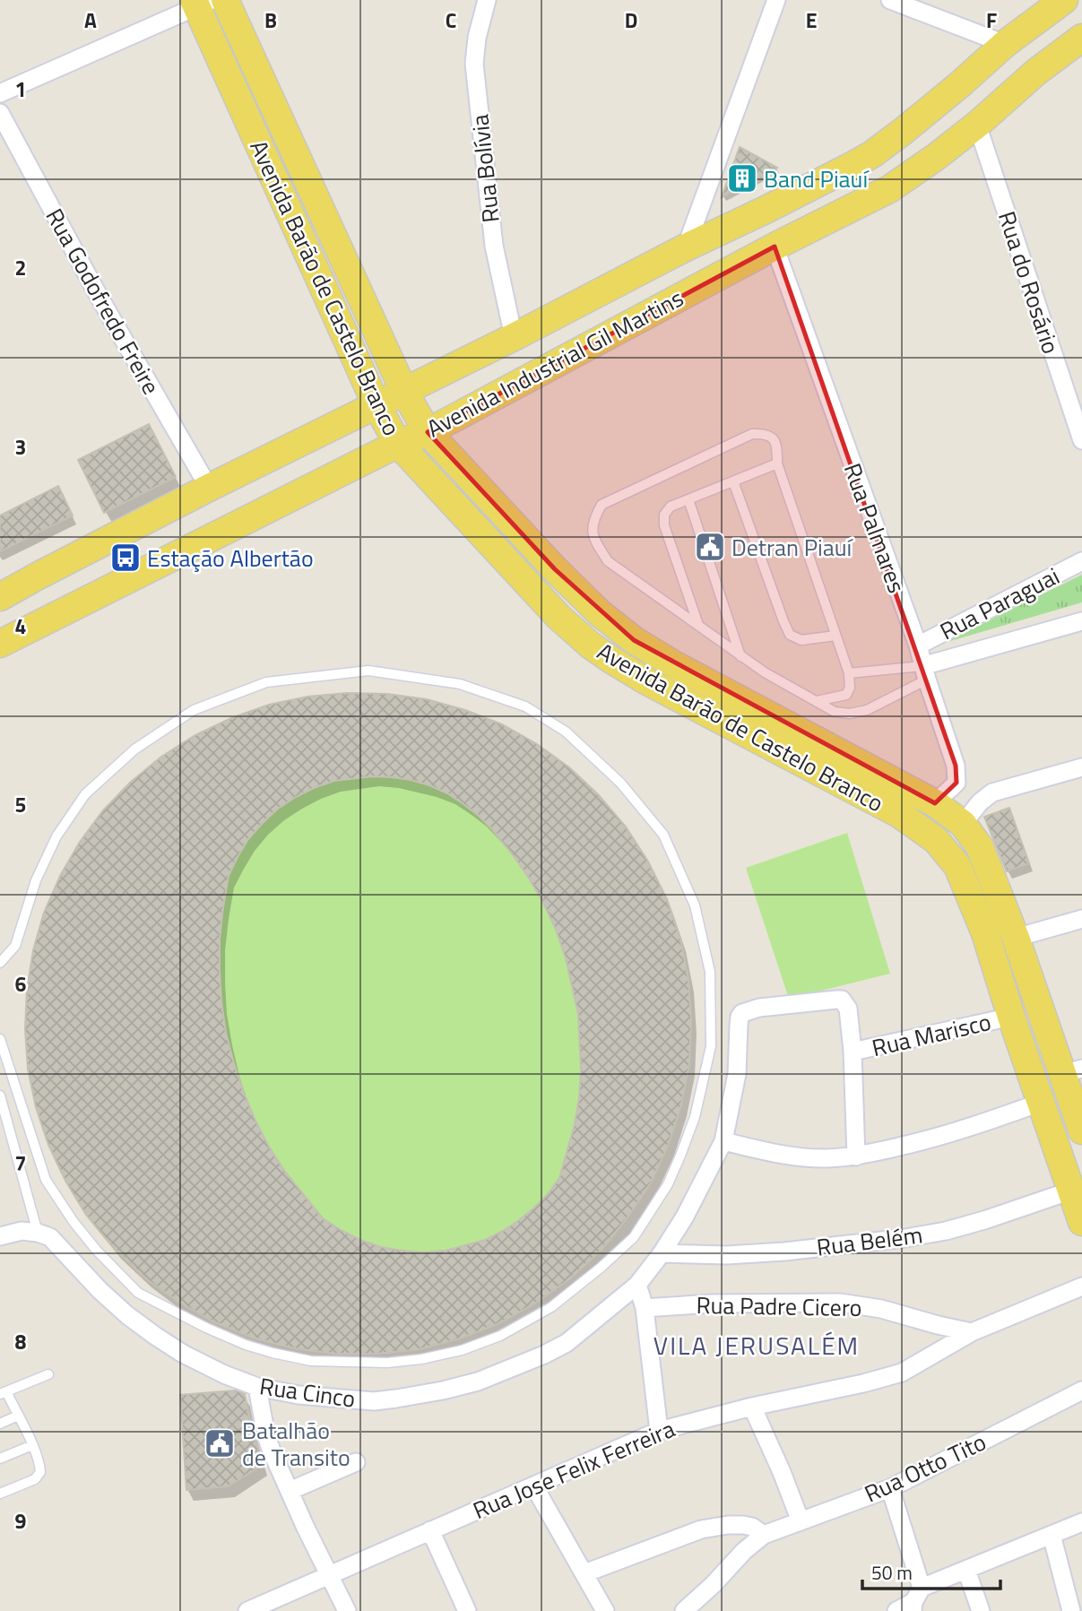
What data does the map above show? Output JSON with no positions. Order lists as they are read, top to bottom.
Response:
{
  "streets": {
    "main road": ["Avenida Barão de Castelo Branco", "Avenida Industrial Gil Martins"],
    "street": [
      "Rua Bolívia",
      "Rua do Rosário",
      "Rua Godofredo Freire",
      "Rua Palmares",
      "Rua Paraguai",
      "Rua Marisco",
      "Rua Belém",
      "Rua Padre Cicero",
      "Rua Cinco",
      "Rua Otto Tito",
      "Rua Jose Felix Ferreira"
    ]
  },
  "crossings": [
    ["Rua Bolívia", "Avenida Industrial Gil Martins"],
    ["Rua do Rosário", "Avenida Industrial Gil Martins"],
    ["Avenida Barão de Castelo Branco", "Avenida Industrial Gil Martins"],
    ["Avenida Barão de Castelo Branco", "Rua Palmares"],
    ["Avenida Barão de Castelo Branco", "Rua Marisco"],
    ["Avenida Barão de Castelo Branco", "Rua Belém"],
    ["Rua Godofredo Freire", "Avenida Industrial Gil Martins"],
    ["Avenida Industrial Gil Martins", "Rua Palmares"],
    ["Rua Palmares", "Rua Paraguai"],
    ["Rua Marisco", "Rua Cinco"],
    ["Rua Belém", "Rua Cinco"],
    ["Rua Padre Cicero", "Rua Jose Felix Ferreira"]
  ],
  "districts": ["VILA JERUSALÉM"],
  "places": {
    "building": ["Band Piauí"],
    "public building": ["Detran Piauí", "Batalhão de Transito"],
    "bus stop": ["Estação Albertão"]
  },
  "scale_bar": "50 m",
  "grid": {
    "columns": [
      "A",
      "B",
      "C",
      "D",
      "E",
      "F"
    ],
    "rows": [
      "1",
      "2",
      "3",
      "4",
      "5",
      "6",
      "7",
      "8",
      "9"
    ]
  }
}
